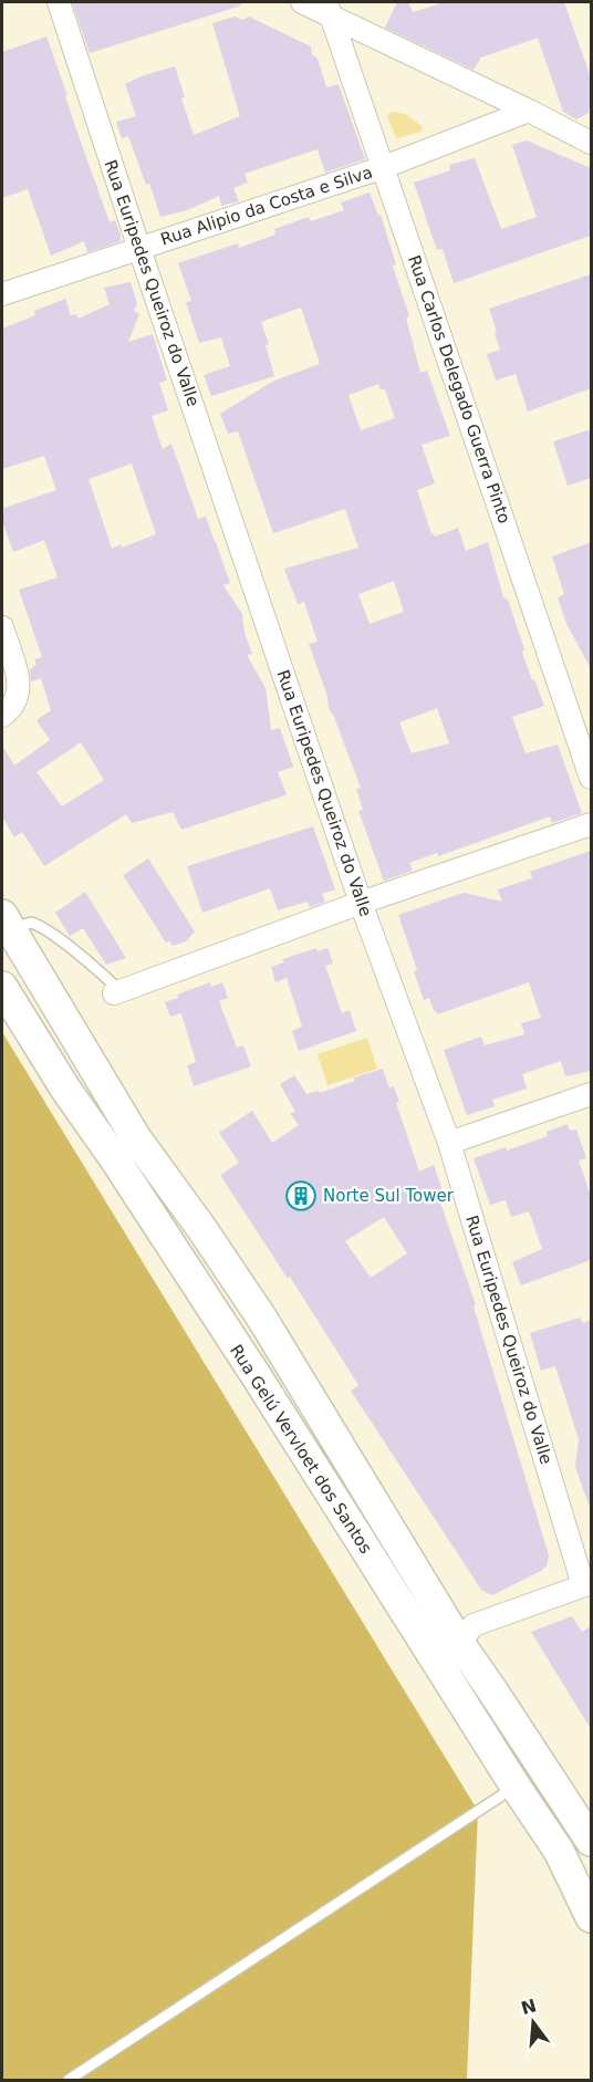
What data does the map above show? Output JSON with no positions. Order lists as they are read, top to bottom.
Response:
{
  "streets": {
    "main road": ["Rua Gelú Vervloet dos Santos"],
    "street": ["Rua Alipio da Costa e Silva", "Rua Euripedes Queiroz do Valle", "Rua Carlos Delegado Guerra Pinto"]
  },
  "crossings": [
    ["Rua Alipio da Costa e Silva", "Rua Euripedes Queiroz do Valle"],
    ["Rua Alipio da Costa e Silva", "Rua Carlos Delegado Guerra Pinto"]
  ],
  "places": {
    "building": ["Norte Sul Tower"]
  },
  "north": "top"
}
